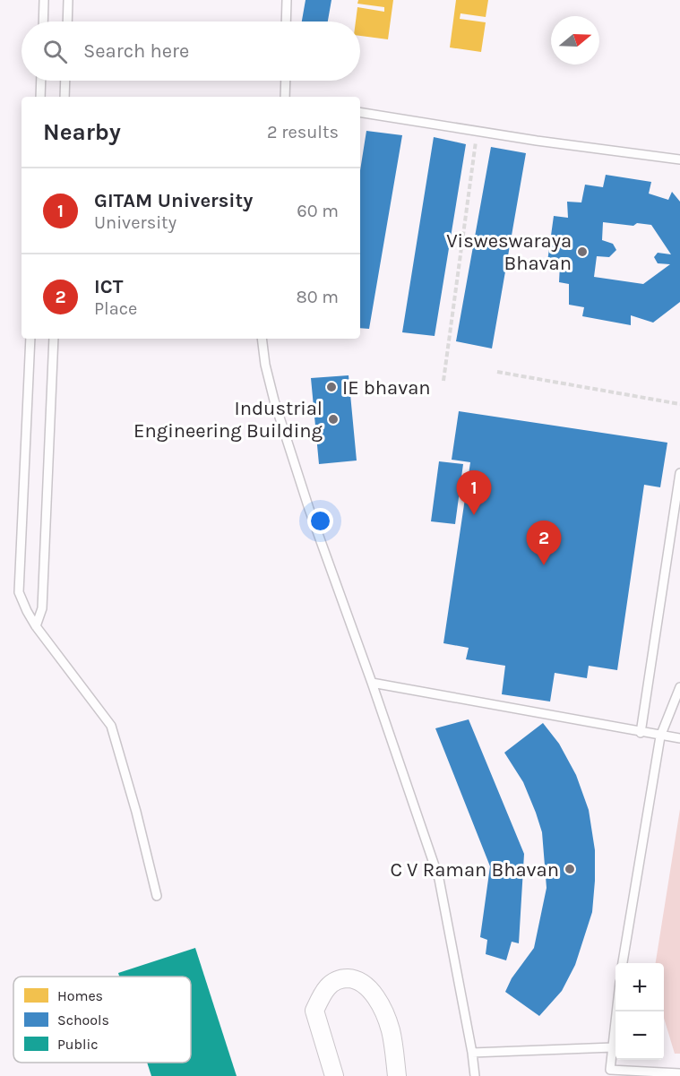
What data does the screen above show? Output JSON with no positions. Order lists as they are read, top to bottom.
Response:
{
  "places": [
    "Visweswaraya Bhavan",
    "IE bhavan",
    "Industrial Engineering Building",
    "C V Raman Bhavan"
  ],
  "legend": ["Homes", "Schools", "Public"],
  "north": "right",
  "page": {
    "search": "Search here",
    "heading": ["Nearby", "2 results"],
    "list": [
      {
        "mark": "1",
        "name": "GITAM University",
        "note": "University",
        "value": "60 m"
      },
      {
        "mark": "2",
        "name": "ICT",
        "note": "Place",
        "value": "80 m"
      }
    ],
    "pins": ["1", "2"],
    "map_buttons": ["+", "−"]
  }
}
